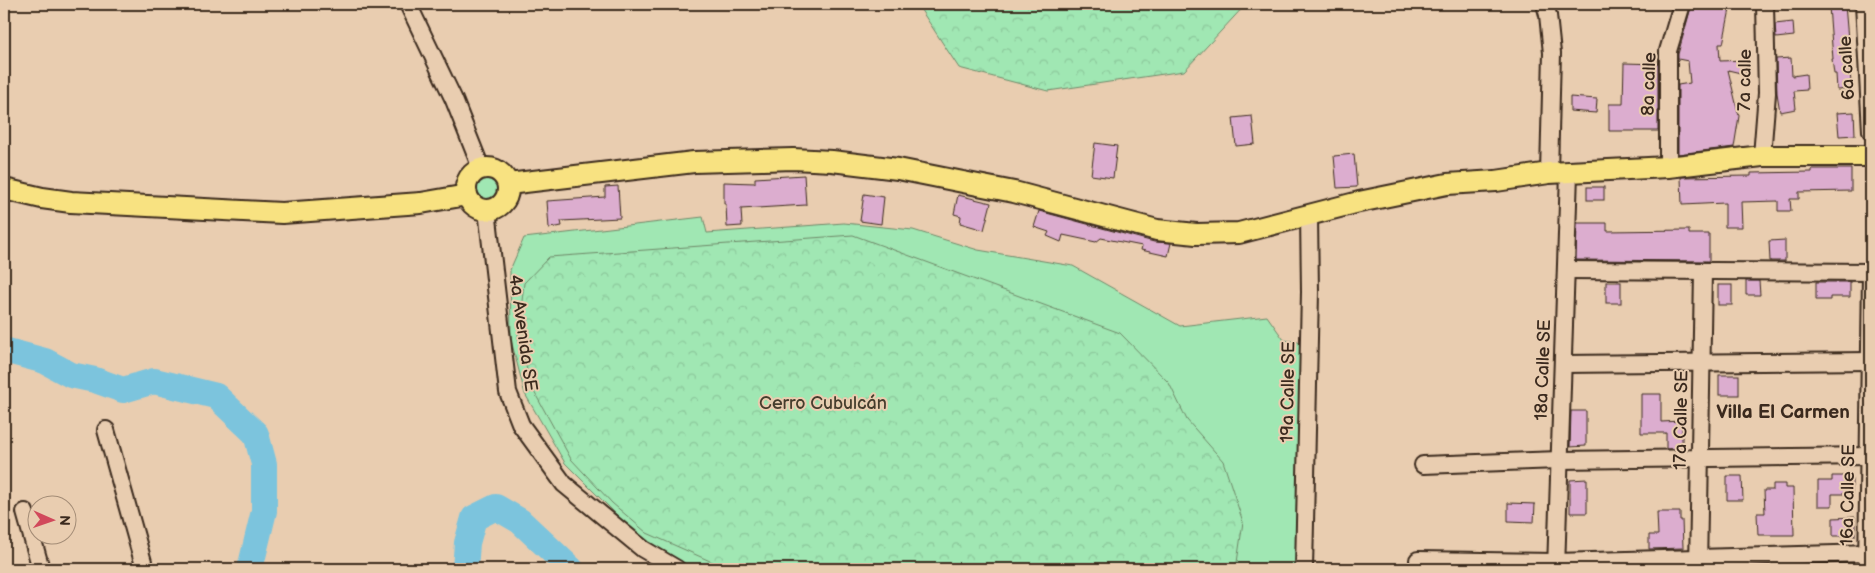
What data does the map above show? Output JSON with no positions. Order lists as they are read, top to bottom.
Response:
{
  "streets": {
    "street": [
      "6a calle",
      "7a calle",
      "8a calle",
      "4a Avenida SE",
      "18a Calle SE",
      "19a Calle SE",
      "17a Calle SE",
      "16a Calle SE"
    ]
  },
  "districts": ["Villa El Carmen"],
  "parks": ["Cerro Cubulcán"],
  "north": "right"
}
